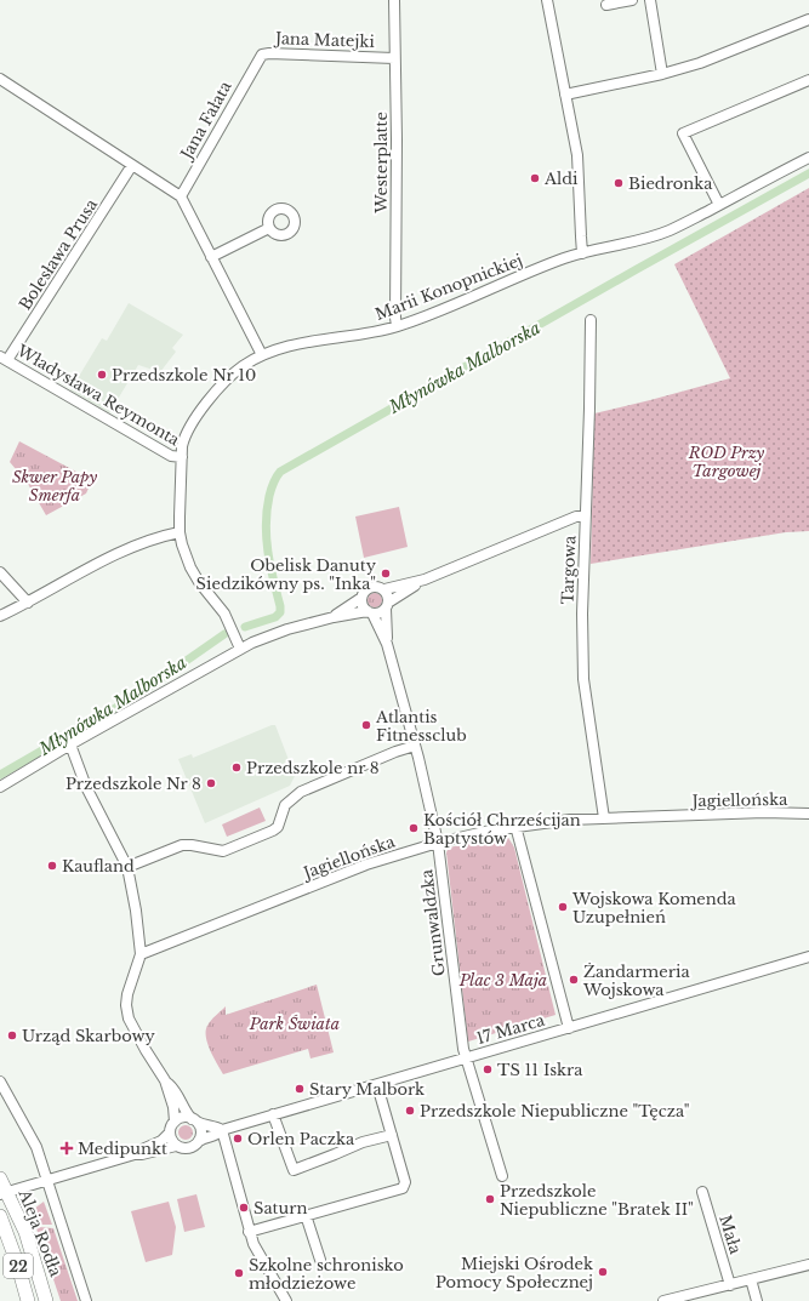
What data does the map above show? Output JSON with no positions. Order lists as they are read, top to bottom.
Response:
{
  "streets": {
    "main road": ["Aleja Rodła", "22"],
    "street": [
      "Jana Matejki",
      "Jana Fałata",
      "Westerplatte",
      "Bolesława Prusa",
      "Marii Konopnickiej",
      "Władysława Reymonta",
      "Targowa",
      "Jagiellońska",
      "Grunwaldzka",
      "17 Marca",
      "Mała"
    ]
  },
  "crossings": [
    ["Jana Matejki", "Jana Fałata"],
    ["Jana Matejki", "Westerplatte"],
    ["Westerplatte", "Marii Konopnickiej"],
    ["Bolesława Prusa", "Władysława Reymonta"],
    ["Marii Konopnickiej", "Władysława Reymonta"],
    ["Targowa", "Jagiellońska"],
    ["Jagiellońska", "Grunwaldzka"],
    ["Grunwaldzka", "17 Marca"]
  ],
  "water": ["Młynówka Malborska"],
  "parks": [
    "ROD Przy Targowej",
    "Skwer Papy Smerfa",
    "Plac 3 Maja",
    "Park Świata"
  ],
  "places": {
    "other": [
      "Aldi",
      "Biedronka",
      "Przedszkole Nr 10",
      "Obelisk Danuty Siedzikówny ps. \"Inka\"",
      "Atlantis Fitnessclub",
      "Przedszkole nr 8",
      "Przedszkole Nr 8",
      "Kościół Chrześcijan Baptystów",
      "Kaufland",
      "Wojskowa Komenda Uzupełnień",
      "Żandarmeria Wojskowa",
      "Urząd Skarbowy",
      "TS 11 Iskra",
      "Stary Malbork",
      "Przedszkole Niepubliczne \"Tęcza\"",
      "Orlen Paczka",
      "Przedszkole Niepubliczne \"Bratek II\"",
      "Saturn",
      "Miejski Ośrodek Pomocy Społecznej",
      "Szkolne schronisko młodzieżowe"
    ],
    "health": ["Medipunkt"]
  }
}
